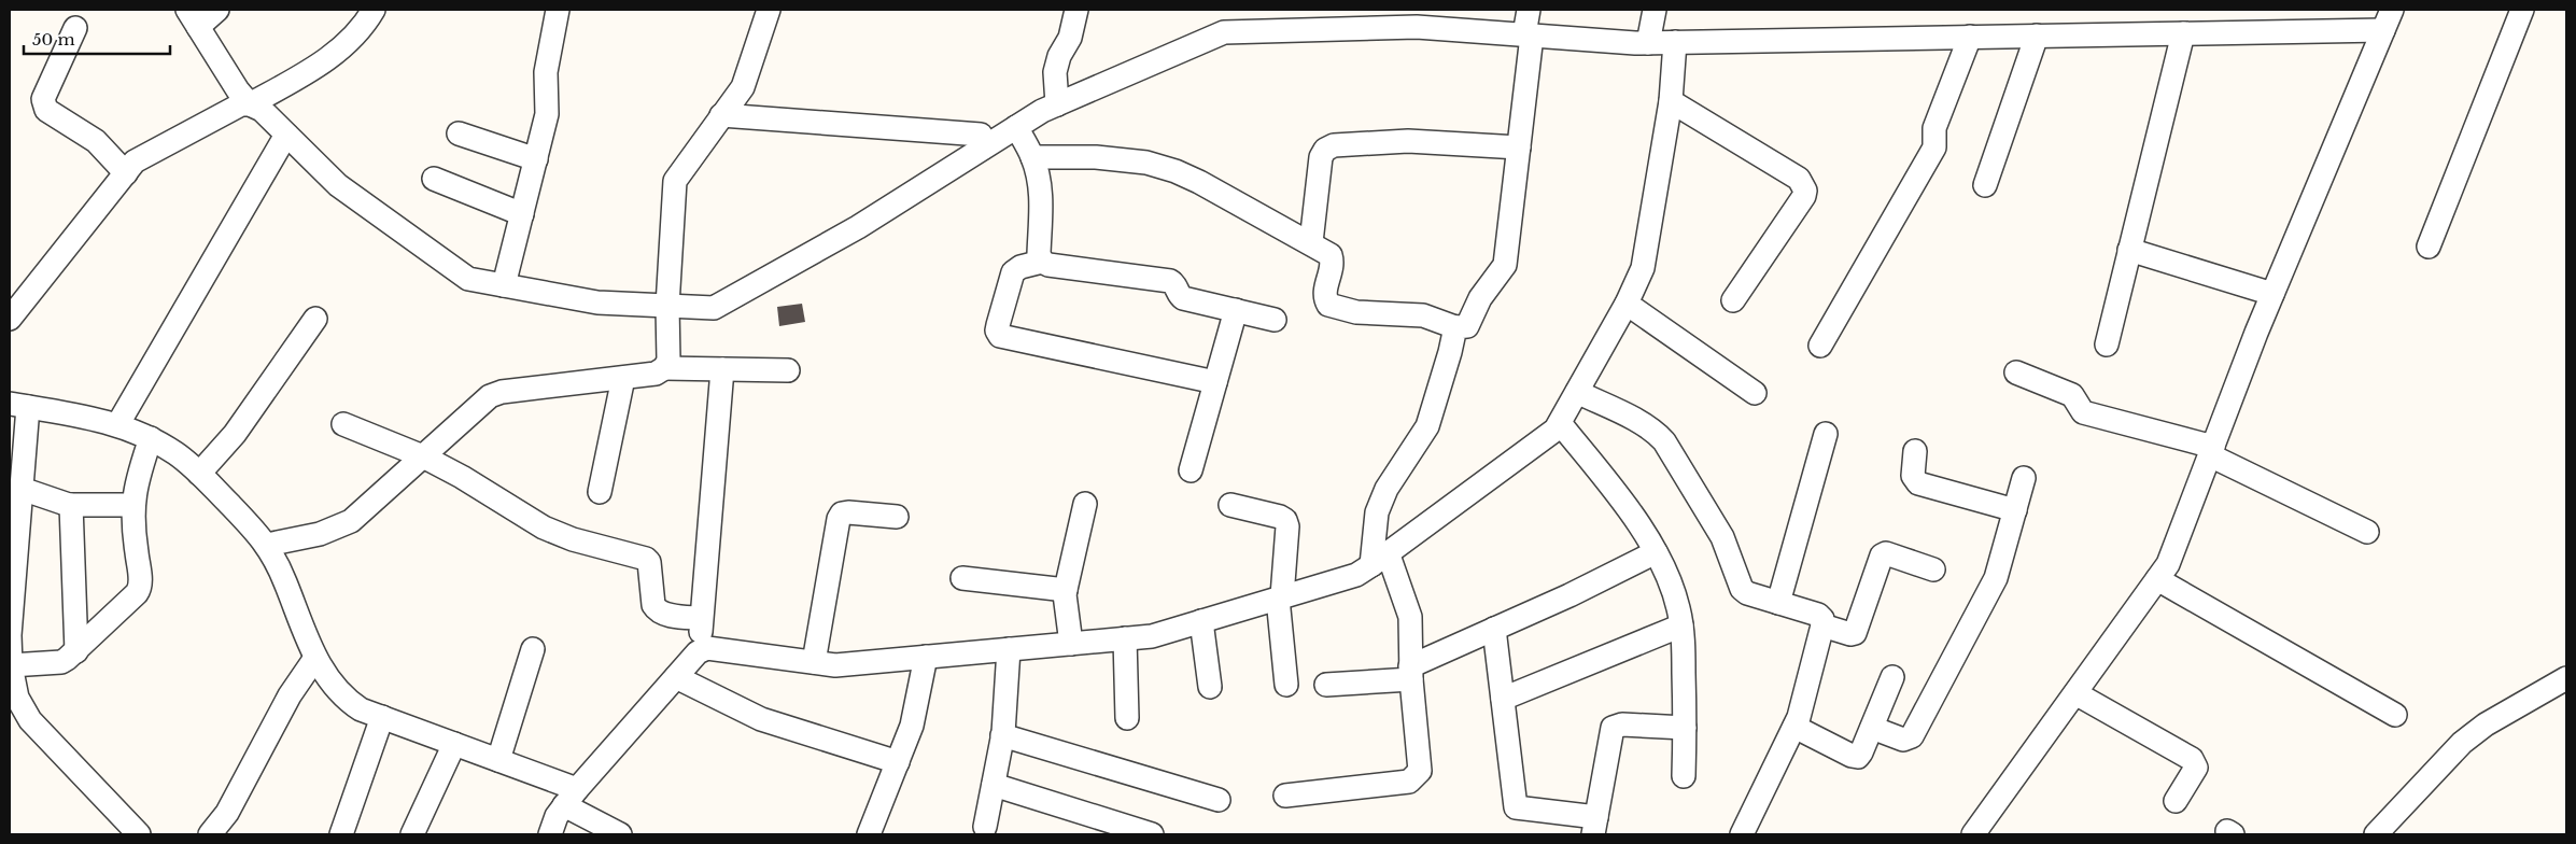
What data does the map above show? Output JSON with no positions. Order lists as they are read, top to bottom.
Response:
{
  "scale_bar": "50 m"
}
